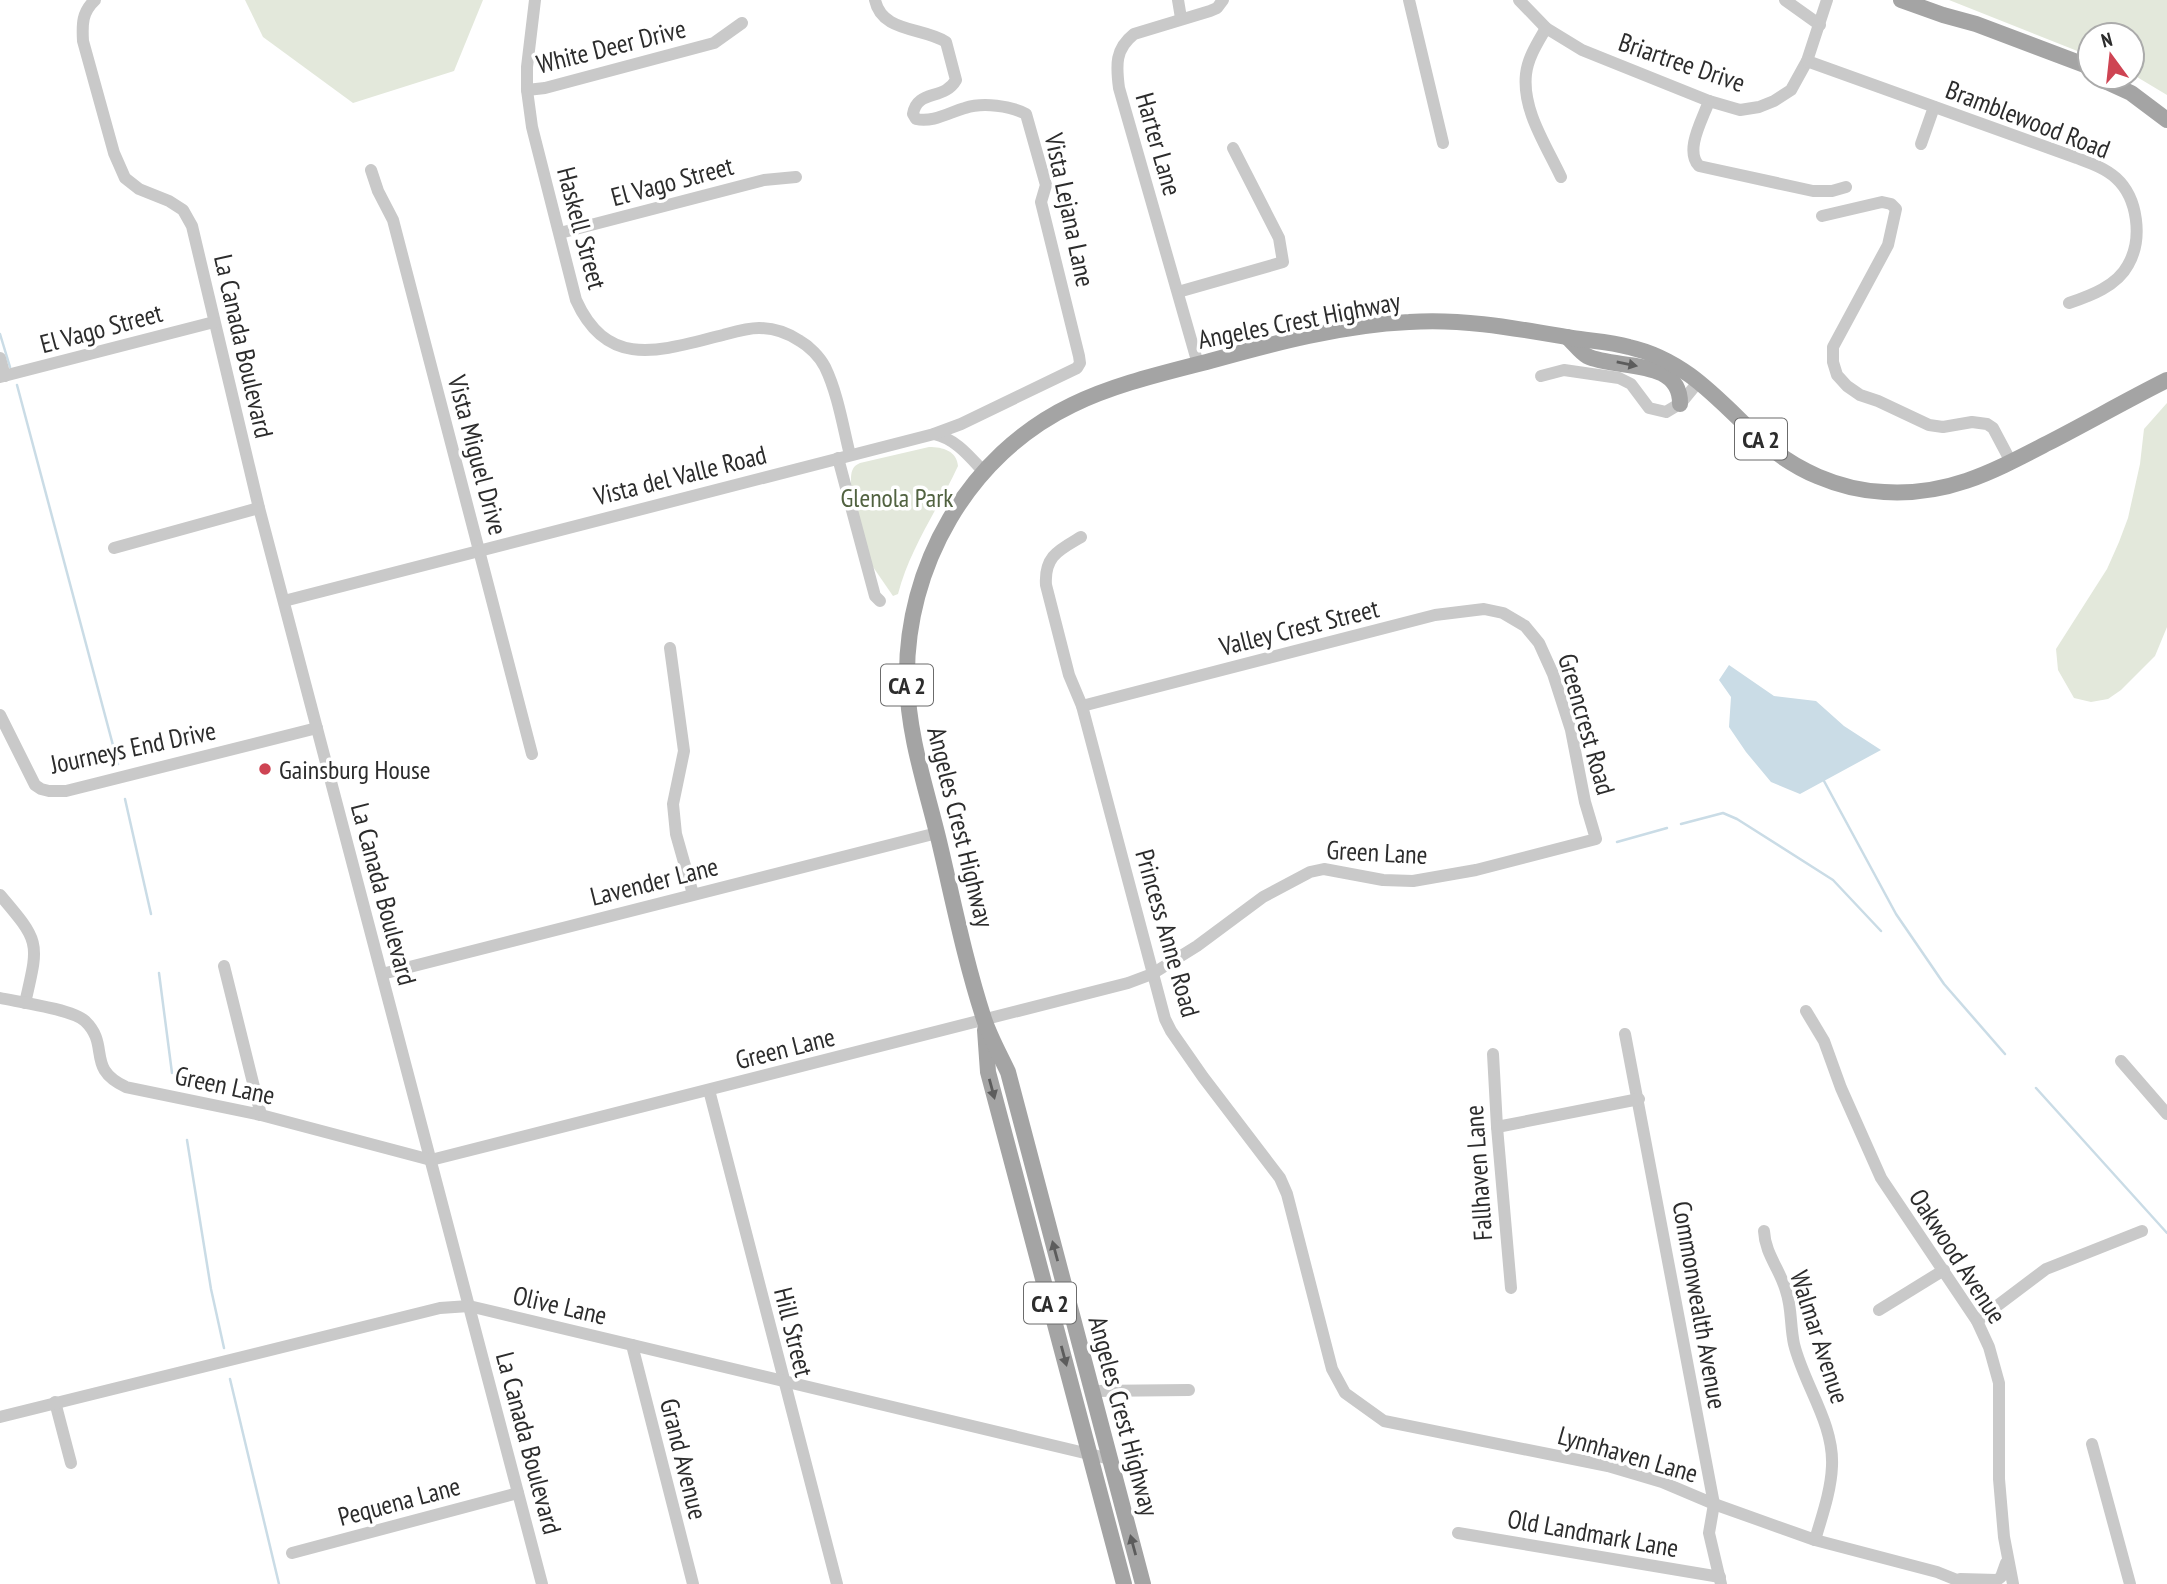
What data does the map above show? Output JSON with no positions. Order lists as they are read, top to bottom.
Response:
{
  "streets": {
    "main road": ["Angeles Crest Highway", "CA 2"],
    "street": [
      "White Deer Drive",
      "Briartree Drive",
      "Bramblewood Road",
      "Harter Lane",
      "El Vago Street",
      "Vista Lejana Lane",
      "Haskell Street",
      "La Canada Boulevard",
      "Vista Miguel Drive",
      "Vista del Valle Road",
      "Valley Crest Street",
      "Greencrest Road",
      "Journeys End Drive",
      "Green Lane",
      "Lavender Lane",
      "Princess Anne Road",
      "Fallhaven Lane",
      "Oakwood Avenue",
      "Olive Lane",
      "Commonwealth Avenue",
      "Hill Street",
      "Walmar Avenue",
      "Lynnhaven Lane",
      "Grand Avenue",
      "Pequena Lane",
      "Old Landmark Lane"
    ]
  },
  "crossings": [
    ["White Deer Drive", "Haskell Street"],
    ["Briartree Drive", "Bramblewood Road"],
    ["Harter Lane", "Angeles Crest Highway"],
    ["El Vago Street", "Haskell Street"],
    ["El Vago Street", "La Canada Boulevard"],
    ["Vista Lejana Lane", "Vista del Valle Road"],
    ["Haskell Street", "Vista del Valle Road"],
    ["Angeles Crest Highway", "Green Lane"],
    ["Angeles Crest Highway", "Lavender Lane"],
    ["Angeles Crest Highway", "Olive Lane"],
    ["La Canada Boulevard", "Vista del Valle Road"],
    ["La Canada Boulevard", "Journeys End Drive"],
    ["La Canada Boulevard", "Green Lane"],
    ["La Canada Boulevard", "Lavender Lane"],
    ["La Canada Boulevard", "Olive Lane"],
    ["La Canada Boulevard", "Pequena Lane"],
    ["Vista Miguel Drive", "Vista del Valle Road"],
    ["Valley Crest Street", "Greencrest Road"],
    ["Valley Crest Street", "Princess Anne Road"],
    ["Greencrest Road", "Green Lane"],
    ["Green Lane", "Princess Anne Road"],
    ["Green Lane", "Hill Street"],
    ["Princess Anne Road", "Lynnhaven Lane"],
    ["Oakwood Avenue", "Lynnhaven Lane"],
    ["Olive Lane", "Hill Street"],
    ["Olive Lane", "Grand Avenue"],
    ["Commonwealth Avenue", "Lynnhaven Lane"],
    ["Commonwealth Avenue", "Old Landmark Lane"],
    ["Walmar Avenue", "Lynnhaven Lane"]
  ],
  "parks": ["Glenola Park"],
  "places": ["Gainsburg House"],
  "north": "top"
}
